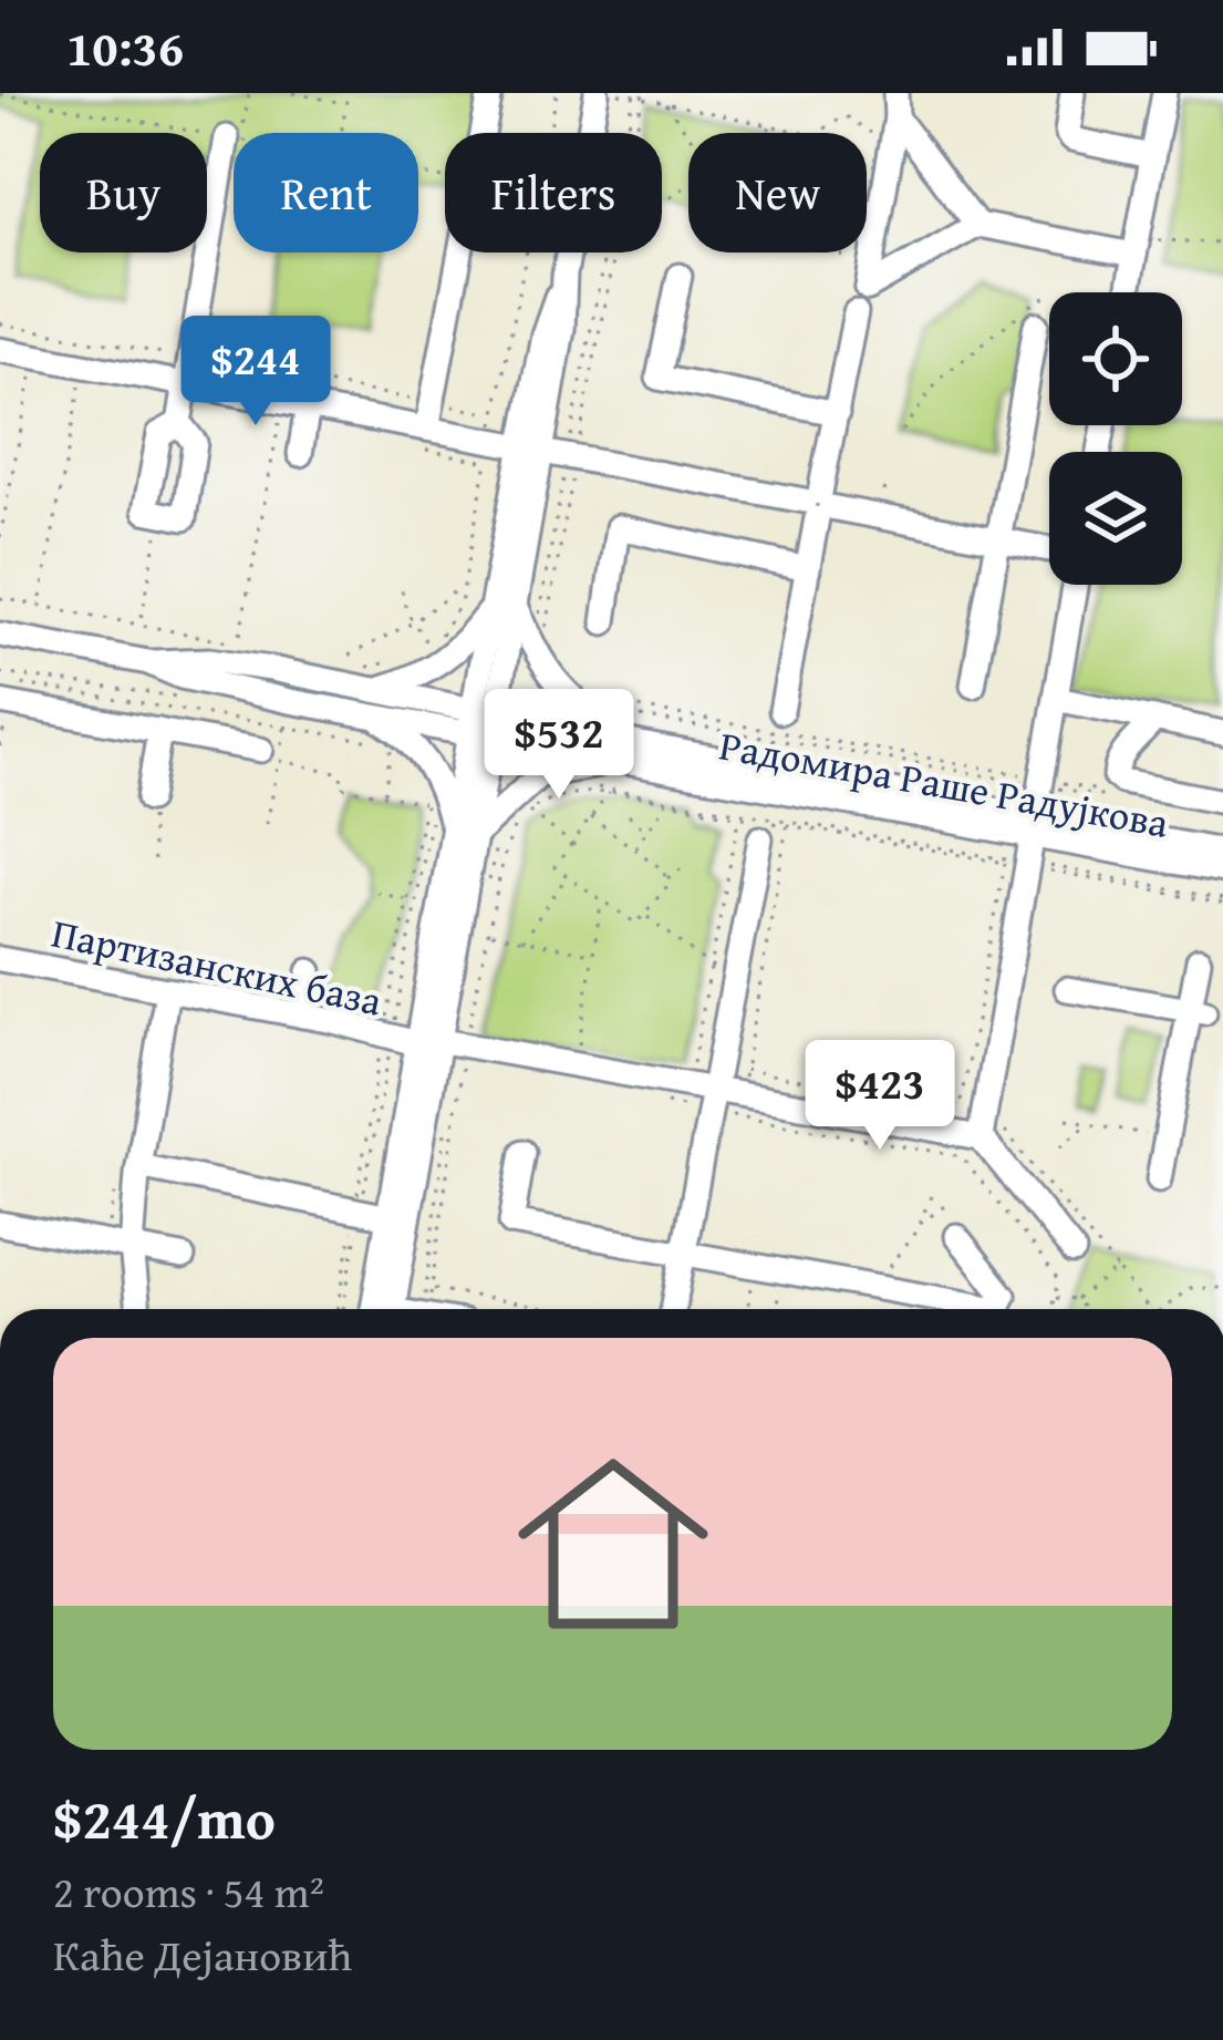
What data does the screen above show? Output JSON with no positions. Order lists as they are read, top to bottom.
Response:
{
  "streets": {
    "street": ["Радомира Раше Радујкова", "Партизанских база"]
  },
  "page": {
    "status": "10:36",
    "chip": [
      "Buy",
      "Rent",
      "Filters",
      "New"
    ],
    "price": ["$244", "$532", "$423"],
    "list": [
      {
        "name": "$244/mo",
        "note": "2 rooms · 54 m² · Каће Дејановић"
      }
    ]
  }
}
